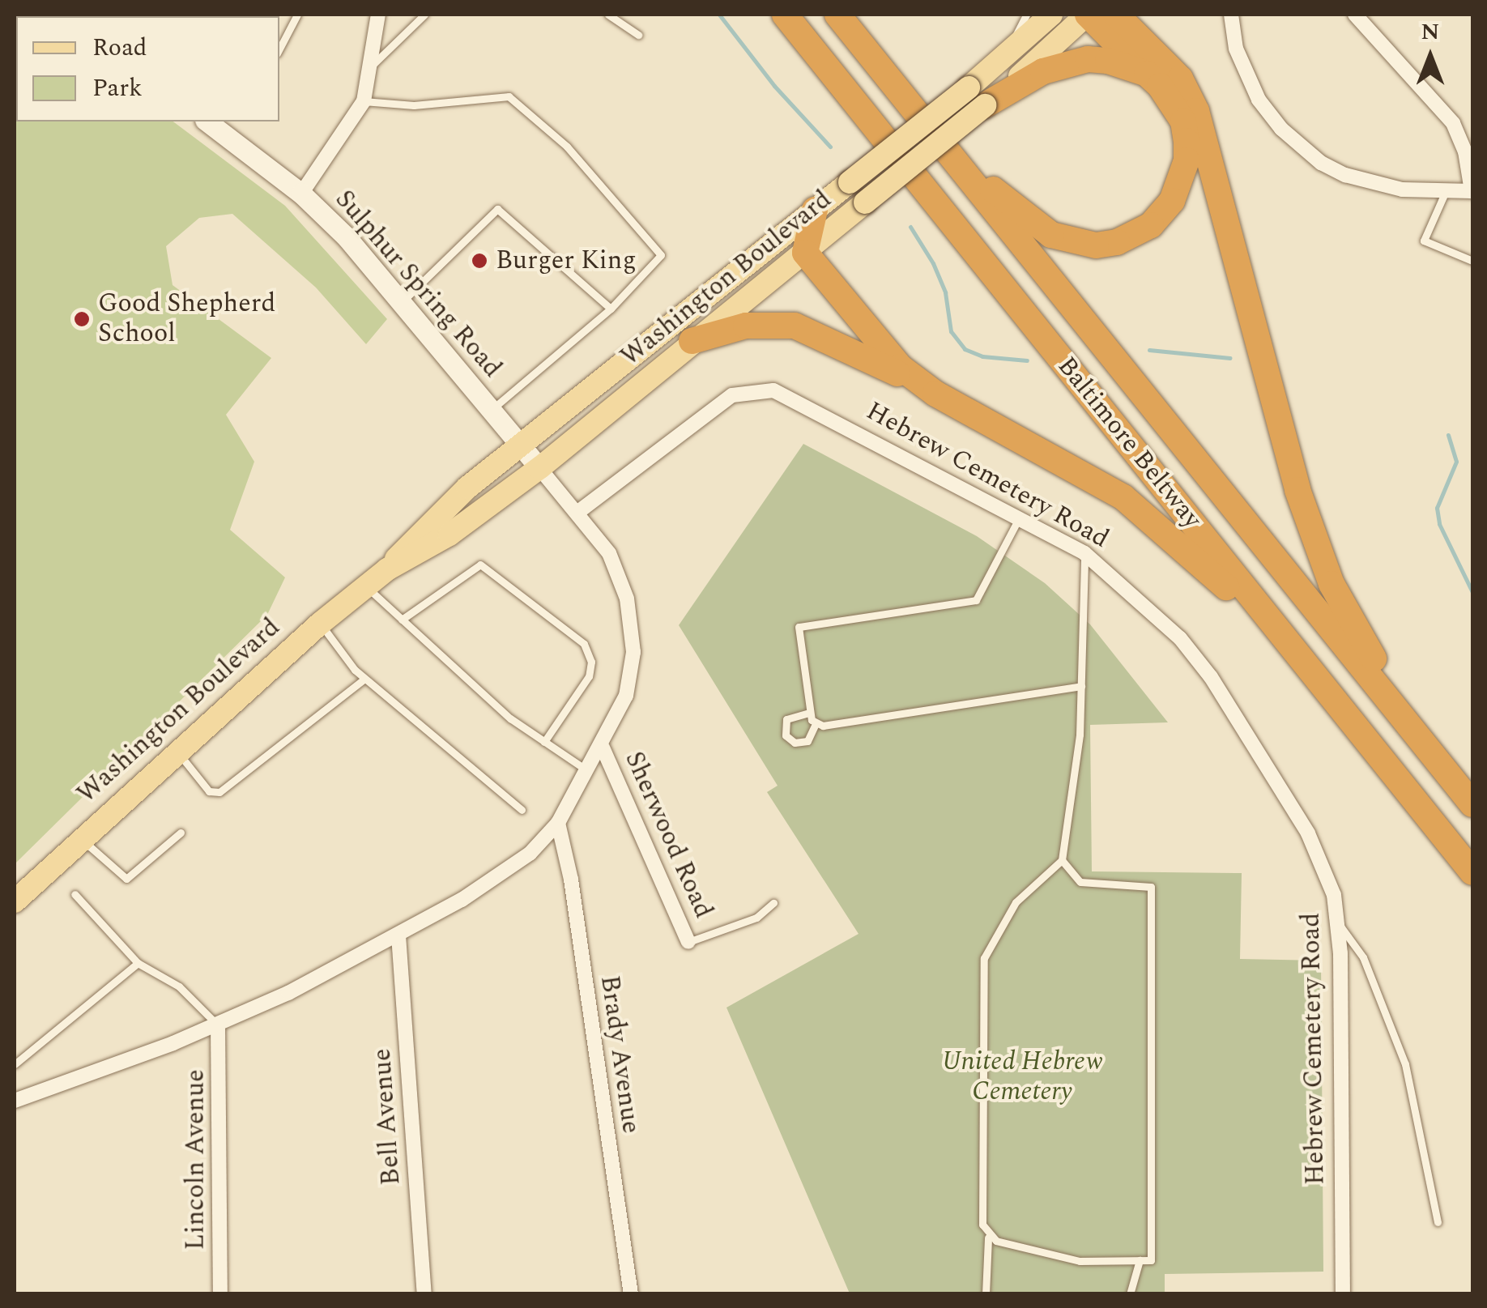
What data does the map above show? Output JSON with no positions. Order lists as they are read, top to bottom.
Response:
{
  "streets": {
    "highway": ["Baltimore Beltway"],
    "main road": ["Washington Boulevard", "Sulphur Spring Road"],
    "street": [
      "Hebrew Cemetery Road",
      "Sherwood Road",
      "Brady Avenue",
      "Bell Avenue",
      "Lincoln Avenue"
    ]
  },
  "crossings": [
    ["Washington Boulevard", "Sulphur Spring Road"]
  ],
  "parks": ["United Hebrew Cemetery"],
  "places": ["Burger King", "Good Shepherd School"],
  "legend": ["Road", "Park"],
  "north": "top"
}
